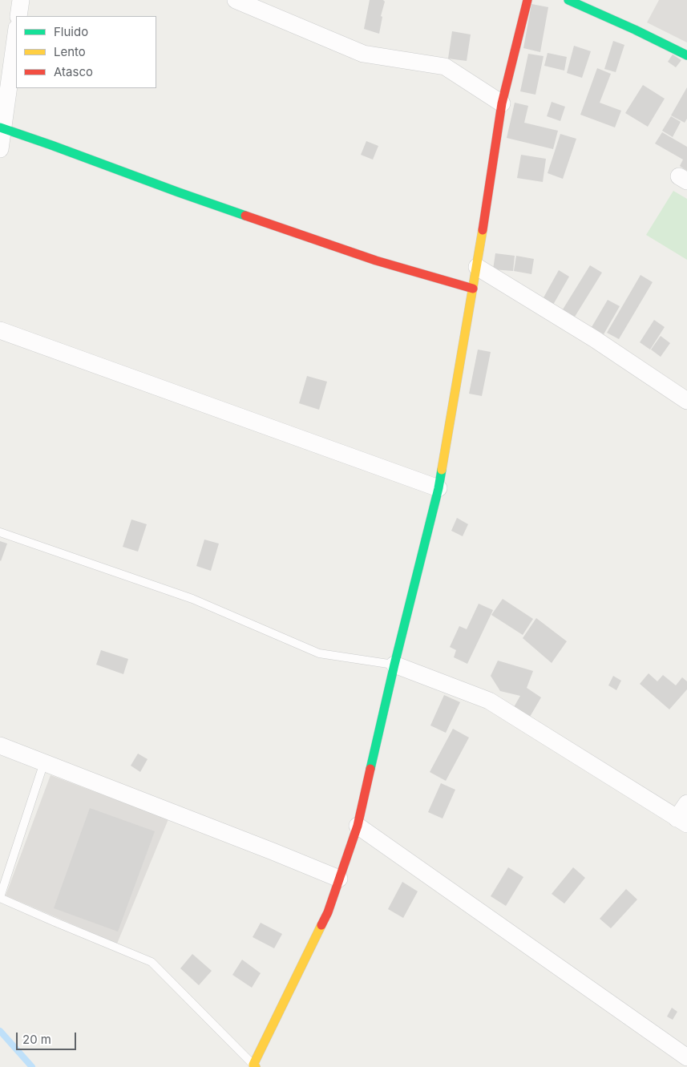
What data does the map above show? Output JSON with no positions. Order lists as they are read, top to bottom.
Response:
{
  "legend": ["Fluido", "Lento", "Atasco"],
  "scale_bar": "20 m"
}
